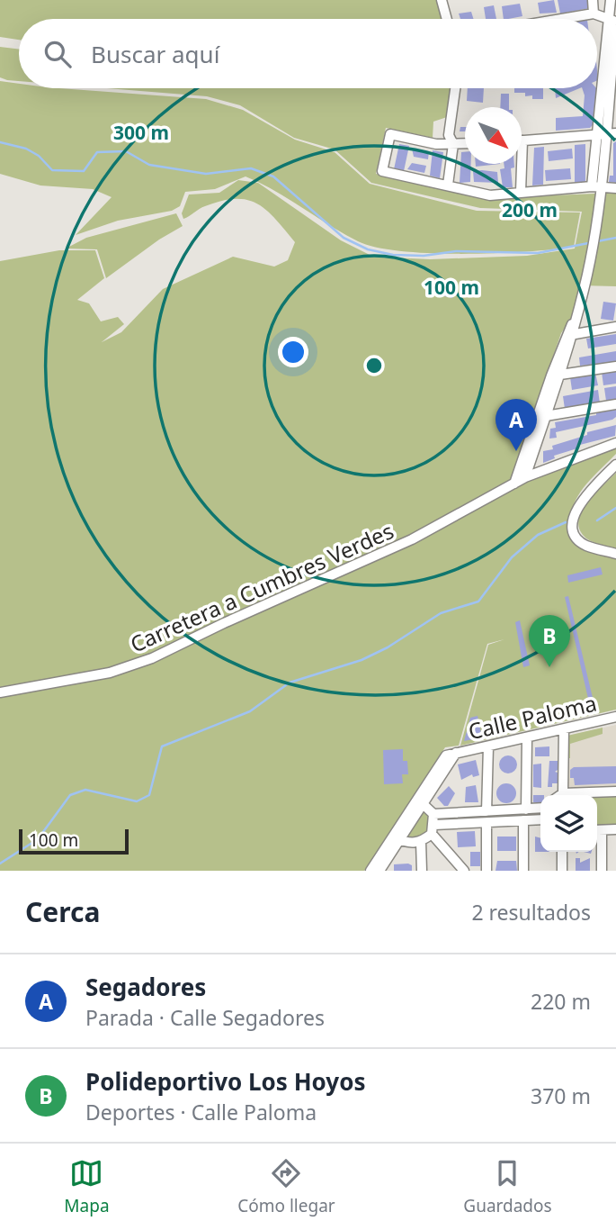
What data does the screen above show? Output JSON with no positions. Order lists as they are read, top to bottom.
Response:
{
  "streets": {
    "street": ["Carretera a Cumbres Verdes", "Calle Paloma"]
  },
  "scale_bar": "100 m",
  "north": "bottom right",
  "page": {
    "search": "Buscar aquí",
    "pins": ["A", "B"],
    "scale": "100 m",
    "heading": ["Cerca", "2 resultados"],
    "list": [
      {
        "mark": "A",
        "name": "Segadores",
        "note": "Parada · Calle Segadores",
        "value": "220 m"
      },
      {
        "mark": "B",
        "name": "Polideportivo Los Hoyos",
        "note": "Deportes · Calle Paloma",
        "value": "370 m"
      }
    ],
    "nav": ["Mapa", "Cómo llegar", "Guardados"]
  },
  "rings": ["300 m", "200 m", "100 m"]
}
